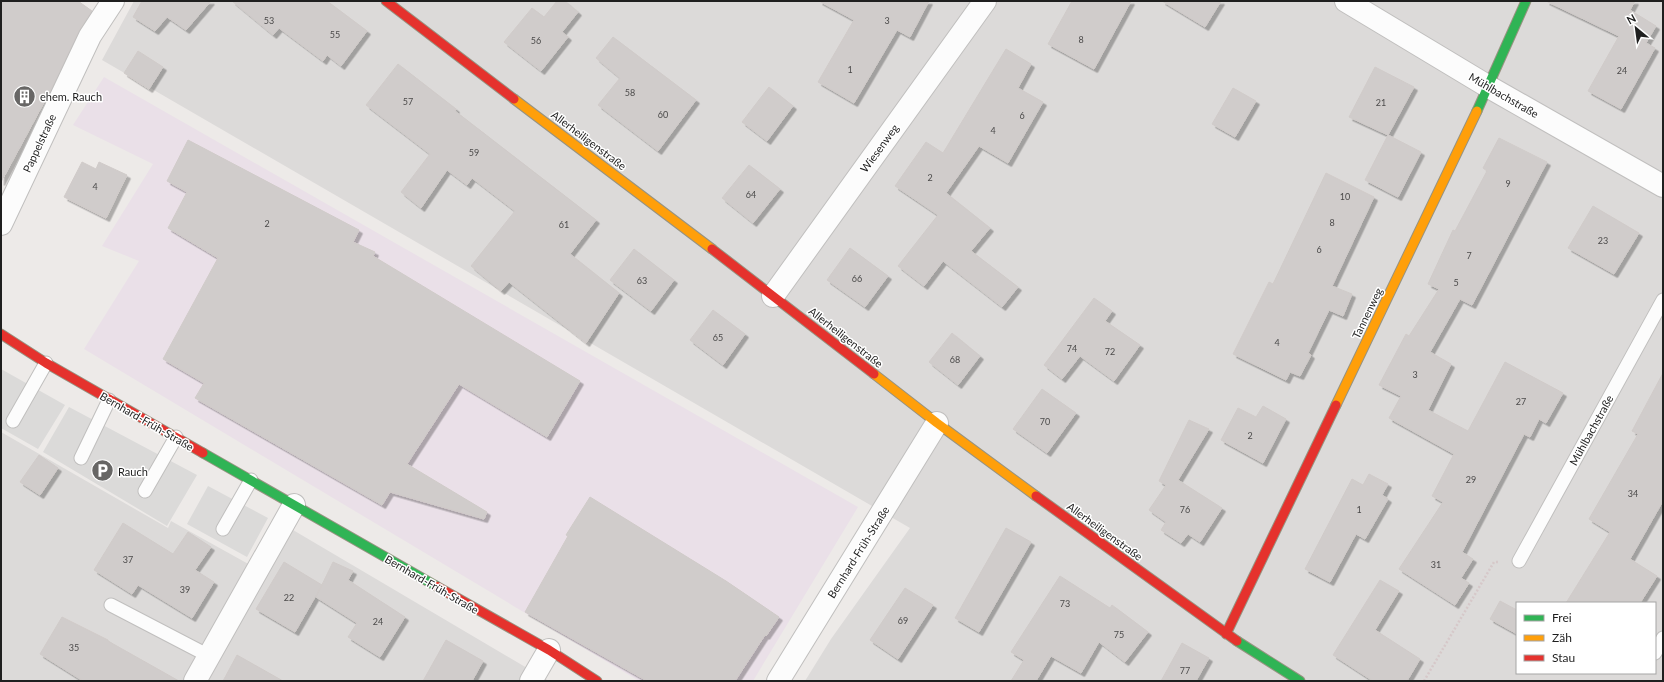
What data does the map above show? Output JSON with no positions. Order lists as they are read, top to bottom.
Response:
{
  "streets": {
    "street": [
      "Mühlbachstraße",
      "Allerheiligenstraße",
      "Pappelstraße",
      "Wiesenweg",
      "Tannenweg",
      "Bernhard-Früh-Straße"
    ]
  },
  "crossings": [
    ["Mühlbachstraße", "Tannenweg"],
    ["Allerheiligenstraße", "Wiesenweg"],
    ["Allerheiligenstraße", "Tannenweg"],
    ["Allerheiligenstraße", "Bernhard-Früh-Straße"]
  ],
  "places": {
    "building": ["ehem. Rauch"],
    "parking": ["Rauch"]
  },
  "house_numbers": [
    "53",
    "3",
    "55",
    "8",
    "56",
    "1",
    "24",
    "58",
    "57",
    "21",
    "60",
    "6",
    "4",
    "59",
    "2",
    "9",
    "4",
    "64",
    "10",
    "8",
    "2",
    "61",
    "23",
    "6",
    "7",
    "66",
    "63",
    "5",
    "65",
    "4",
    "74",
    "72",
    "68",
    "3",
    "27",
    "70",
    "2",
    "29",
    "34",
    "76",
    "1",
    "37",
    "31",
    "39",
    "22",
    "73",
    "69",
    "24",
    "75",
    "35",
    "77"
  ],
  "legend": ["Frei", "Zäh", "Stau"],
  "north": "top left"
}
